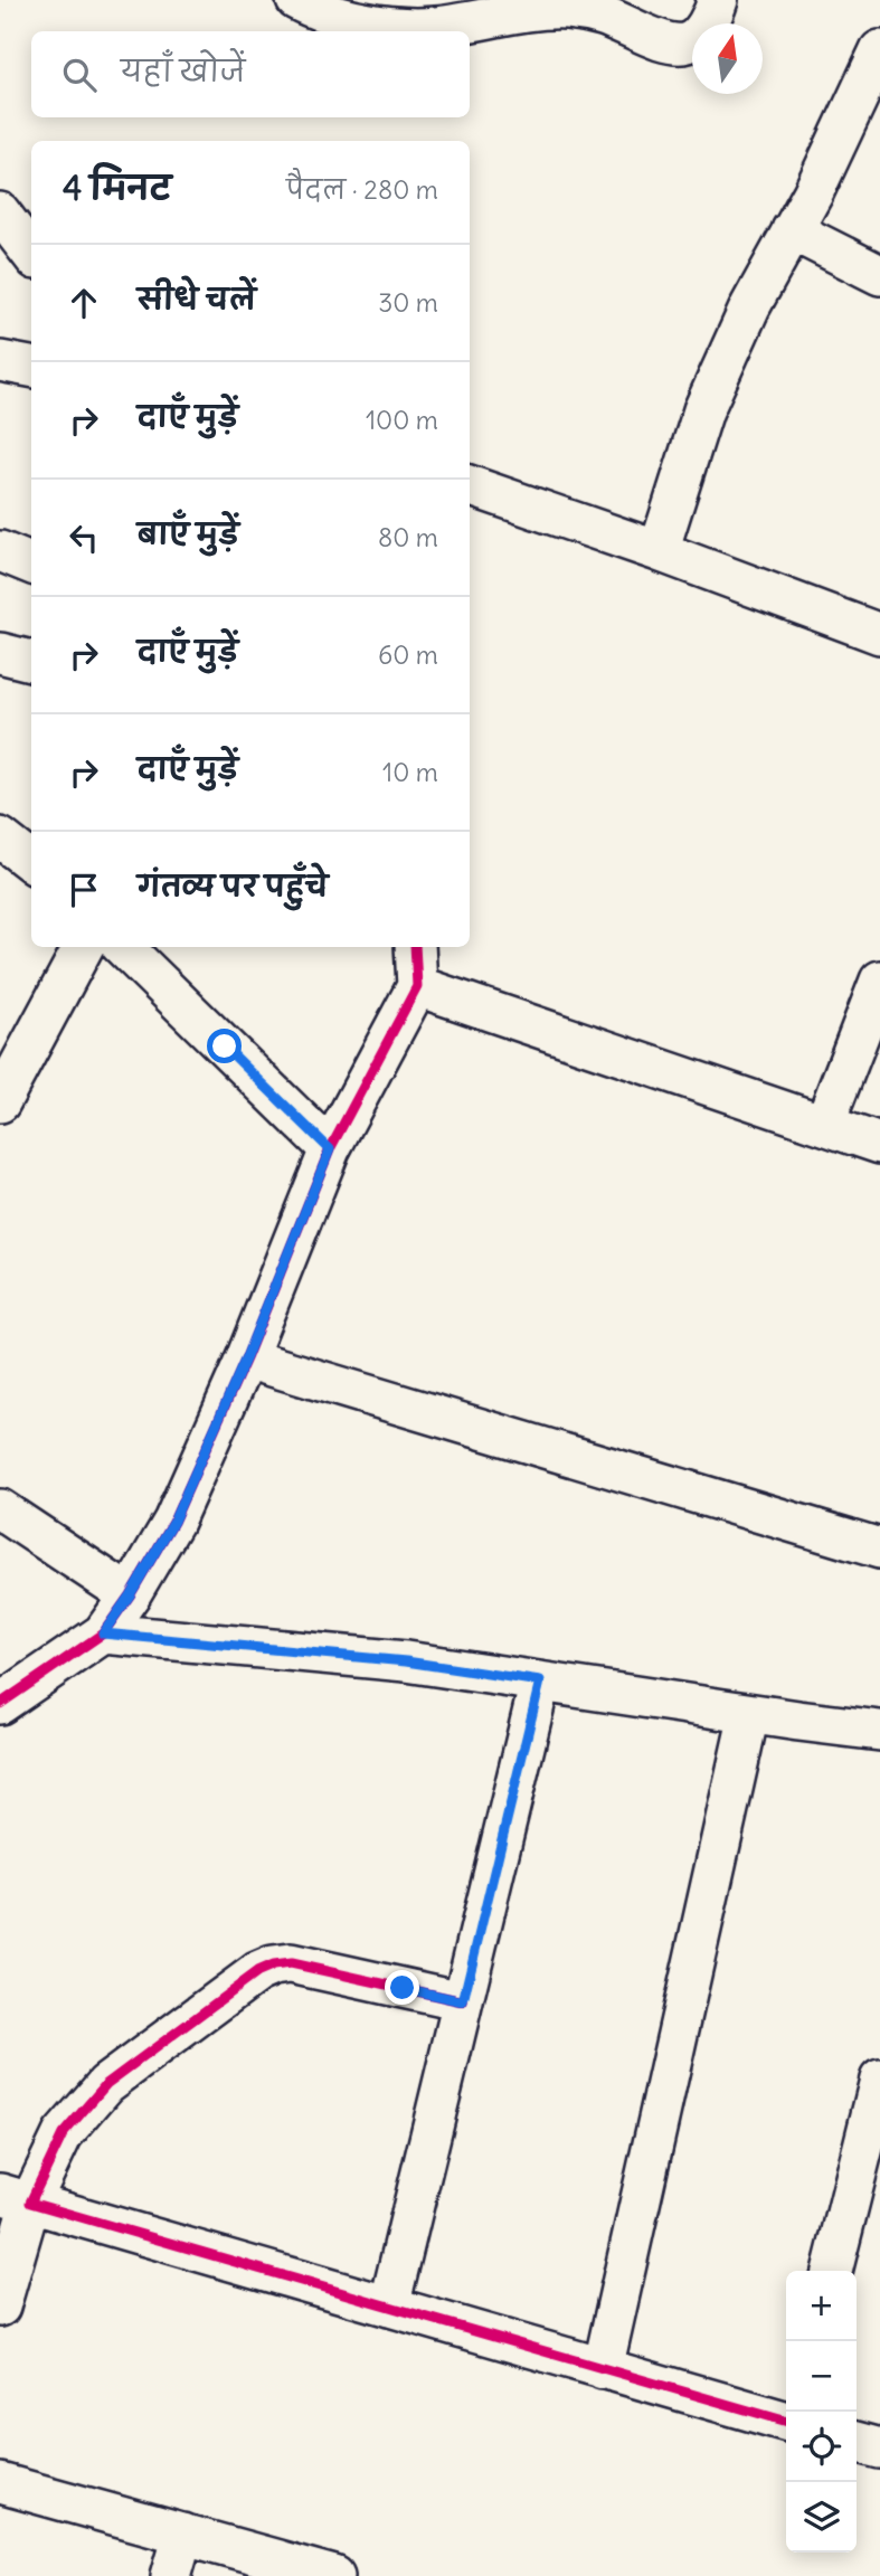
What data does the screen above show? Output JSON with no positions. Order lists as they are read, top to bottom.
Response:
{
  "north": "top",
  "page": {
    "search": "यहाँ खोजें",
    "heading": ["4 मिनट", "पैदल · 280 m"],
    "list": [
      ["सीधे चलें", "30 m"],
      ["दाएँ मुड़ें", "100 m"],
      ["बाएँ मुड़ें", "80 m"],
      ["दाएँ मुड़ें", "60 m"],
      ["दाएँ मुड़ें", "10 m"],
      "गंतव्य पर पहुँचे"
    ],
    "map_buttons": ["+", "−"]
  }
}
